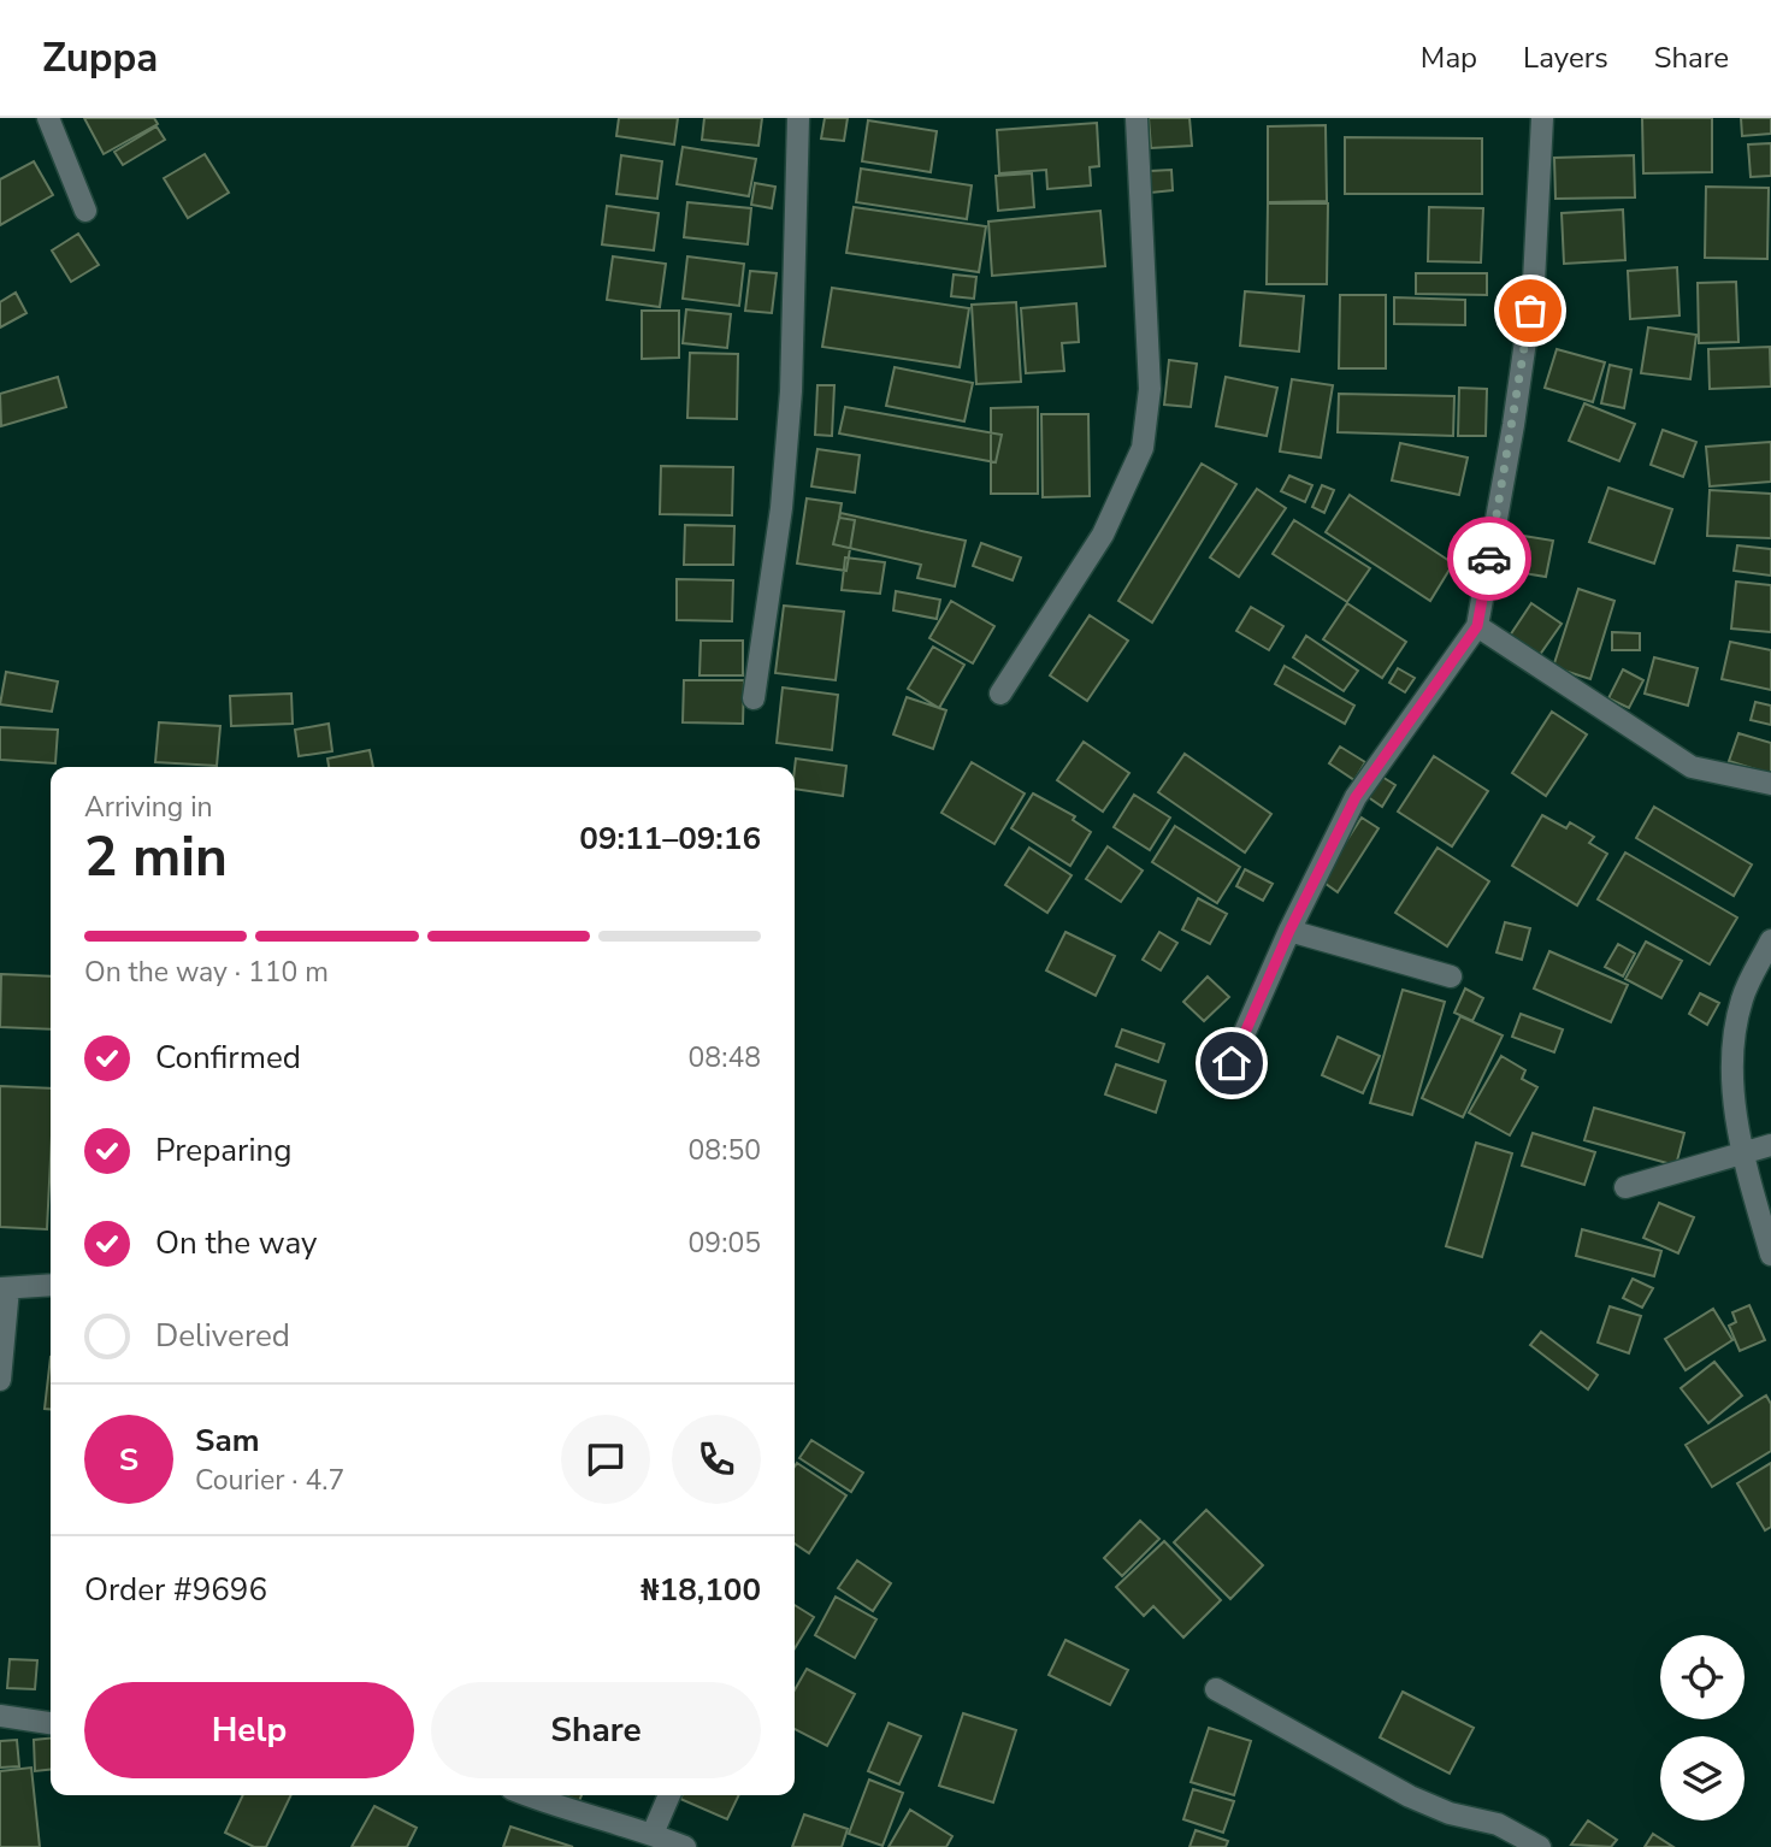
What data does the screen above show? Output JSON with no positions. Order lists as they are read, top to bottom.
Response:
{
  "page": {
    "header": "Zuppa",
    "nav": ["Map", "Layers", "Share"],
    "heading": ["2 min", "Arriving in", "09:11–09:16"],
    "panel": [
      "Sam",
      "Courier · 4.7",
      "Order #9696",
      "₦18,100"
    ],
    "bar": "On the way · 110 m",
    "list": [
      ["Confirmed", "08:48"],
      ["Preparing", "08:50"],
      ["On the way", "09:05"],
      "Delivered"
    ],
    "round": "S",
    "buttons": ["Help", "Share"]
  }
}
